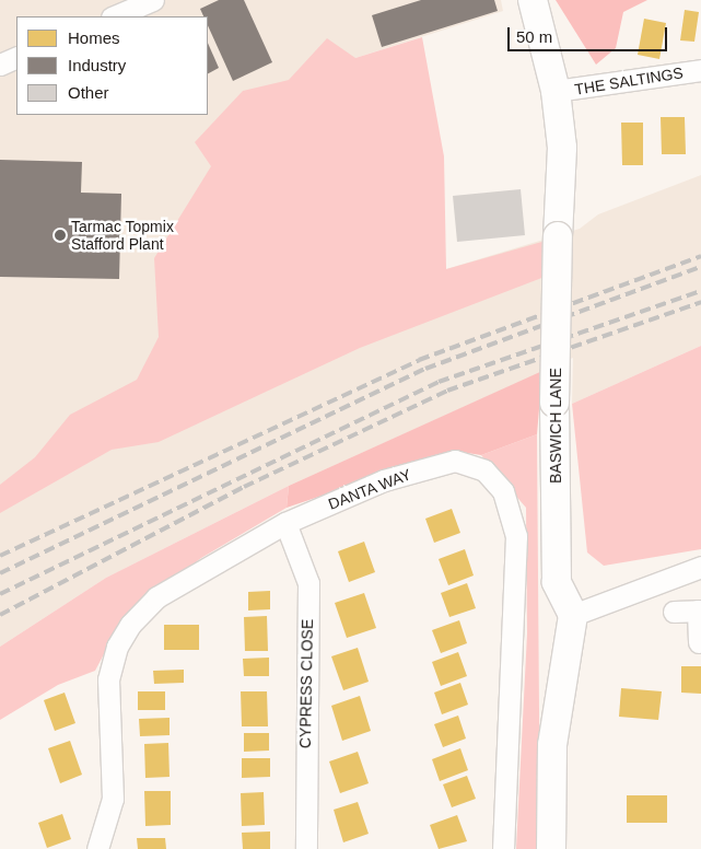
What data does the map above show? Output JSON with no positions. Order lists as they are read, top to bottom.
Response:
{
  "streets": {
    "street": [
      "THE SALTINGS",
      "BASWICH LANE",
      "DANTA WAY",
      "CYPRESS CLOSE"
    ]
  },
  "crossings": [
    ["THE SALTINGS", "BASWICH LANE"],
    ["DANTA WAY", "CYPRESS CLOSE"]
  ],
  "places": ["Tarmac Topmix Stafford Plant"],
  "legend": ["Homes", "Industry", "Other"],
  "scale_bar": "50 m"
}
